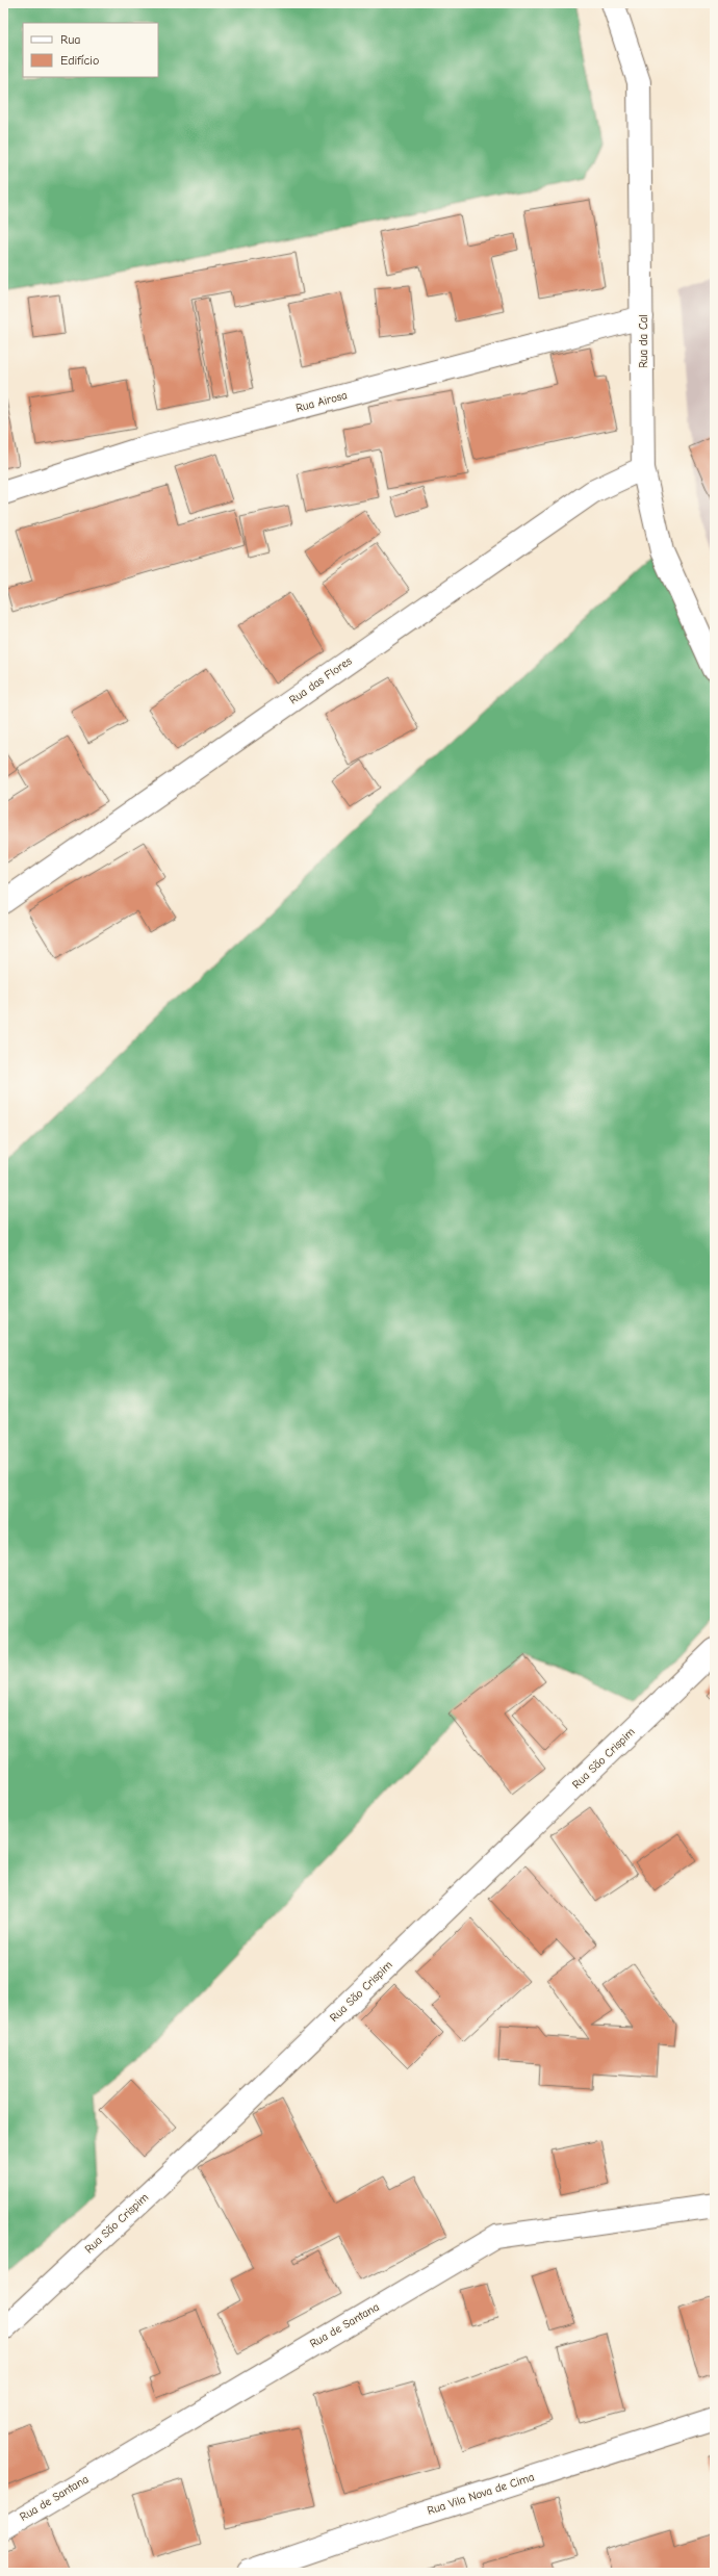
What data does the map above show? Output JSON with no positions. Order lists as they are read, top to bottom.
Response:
{
  "streets": {
    "street": [
      "Rua da Cal",
      "Rua Airosa",
      "Rua das Flores",
      "Rua São Crispim",
      "Rua de Santana",
      "Rua Vila Nova de Cima"
    ]
  },
  "crossings": [
    ["Rua da Cal", "Rua Airosa"],
    ["Rua da Cal", "Rua das Flores"]
  ],
  "legend": ["Rua", "Edifício"]
}
